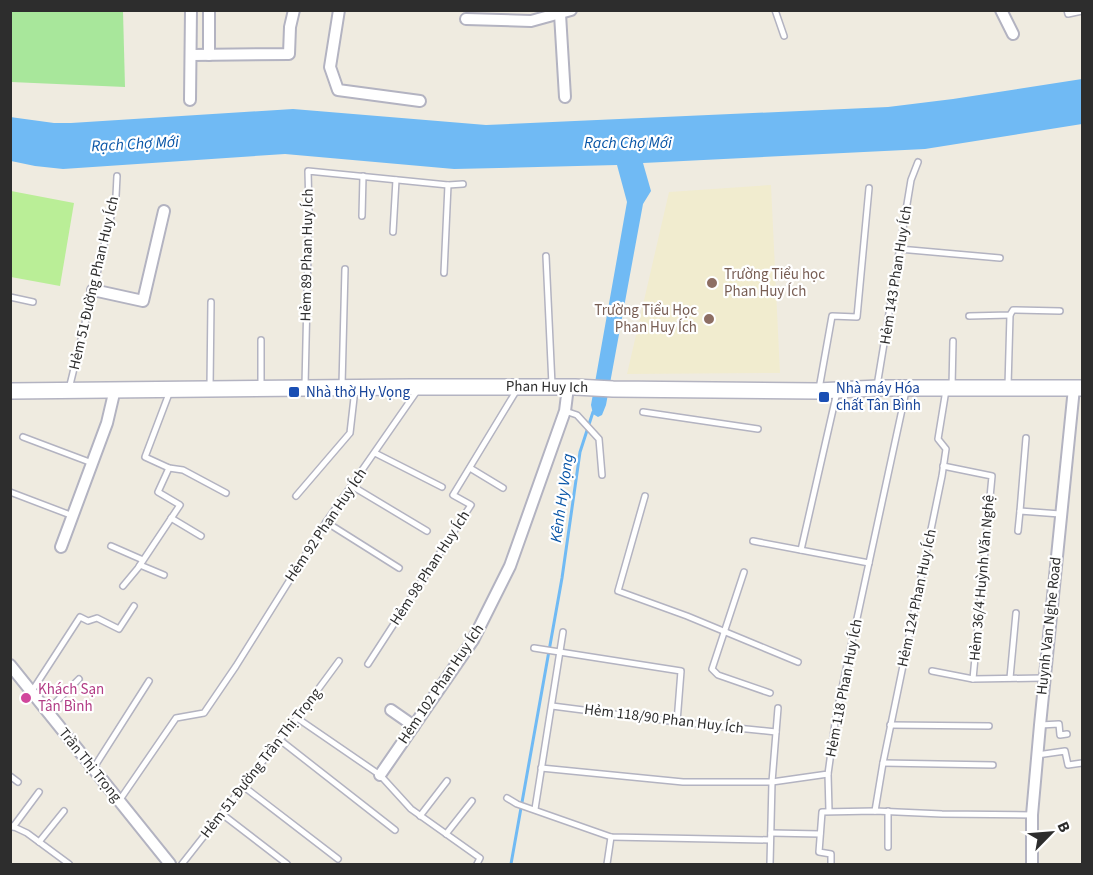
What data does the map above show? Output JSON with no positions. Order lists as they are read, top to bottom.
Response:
{
  "streets": {
    "main road": ["Phan Huy Ich"],
    "street": ["Huynh Van Nghe Road", "Hẻm 102 Phan Huy Ích", "Trần Thị Trọng"],
    "lane": [
      "Hẻm 89 Phan Huy Ích",
      "Hẻm 143 Phan Huy Ích",
      "Hẻm 51 Đường Phan Huy Ích",
      "Hẻm 92 Phan Huy Ích",
      "Hẻm 98 Phan Huy Ích",
      "Hẻm 36/4 Huỳnh Văn Nghệ",
      "Hẻm 124 Phan Huy Ích",
      "Hẻm 118 Phan Huy Ích",
      "Hẻm 118/90 Phan Huy Ích",
      "Hẻm 51 Đường Trần Thị Trọng"
    ]
  },
  "crossings": [
    ["Hẻm 89 Phan Huy Ích", "Phan Huy Ich"],
    ["Hẻm 143 Phan Huy Ích", "Phan Huy Ich"],
    ["Hẻm 51 Đường Phan Huy Ích", "Phan Huy Ich"],
    ["Phan Huy Ich", "Hẻm 92 Phan Huy Ích"],
    ["Phan Huy Ich", "Hẻm 98 Phan Huy Ích"],
    ["Phan Huy Ich", "Hẻm 124 Phan Huy Ích"],
    ["Phan Huy Ich", "Huynh Van Nghe Road"],
    ["Phan Huy Ich", "Hẻm 102 Phan Huy Ích"],
    ["Phan Huy Ich", "Hẻm 118 Phan Huy Ích"],
    ["Hẻm 92 Phan Huy Ích", "Trần Thị Trọng"],
    ["Hẻm 36/4 Huỳnh Văn Nghệ", "Hẻm 124 Phan Huy Ích"]
  ],
  "water": ["Rạch Chợ Mới", "Kênh Hy Vọng"],
  "places": {
    "other": ["Trường Tiểu học Phan Huy Ích", "Trường Tiểu Học Phan Huy Ích", "Khách Sạn Tân Bình"],
    "transit": ["Nhà thờ Hy Vọng", "Nhà máy Hóa chất Tân Bình"]
  },
  "north": "top right"
}
